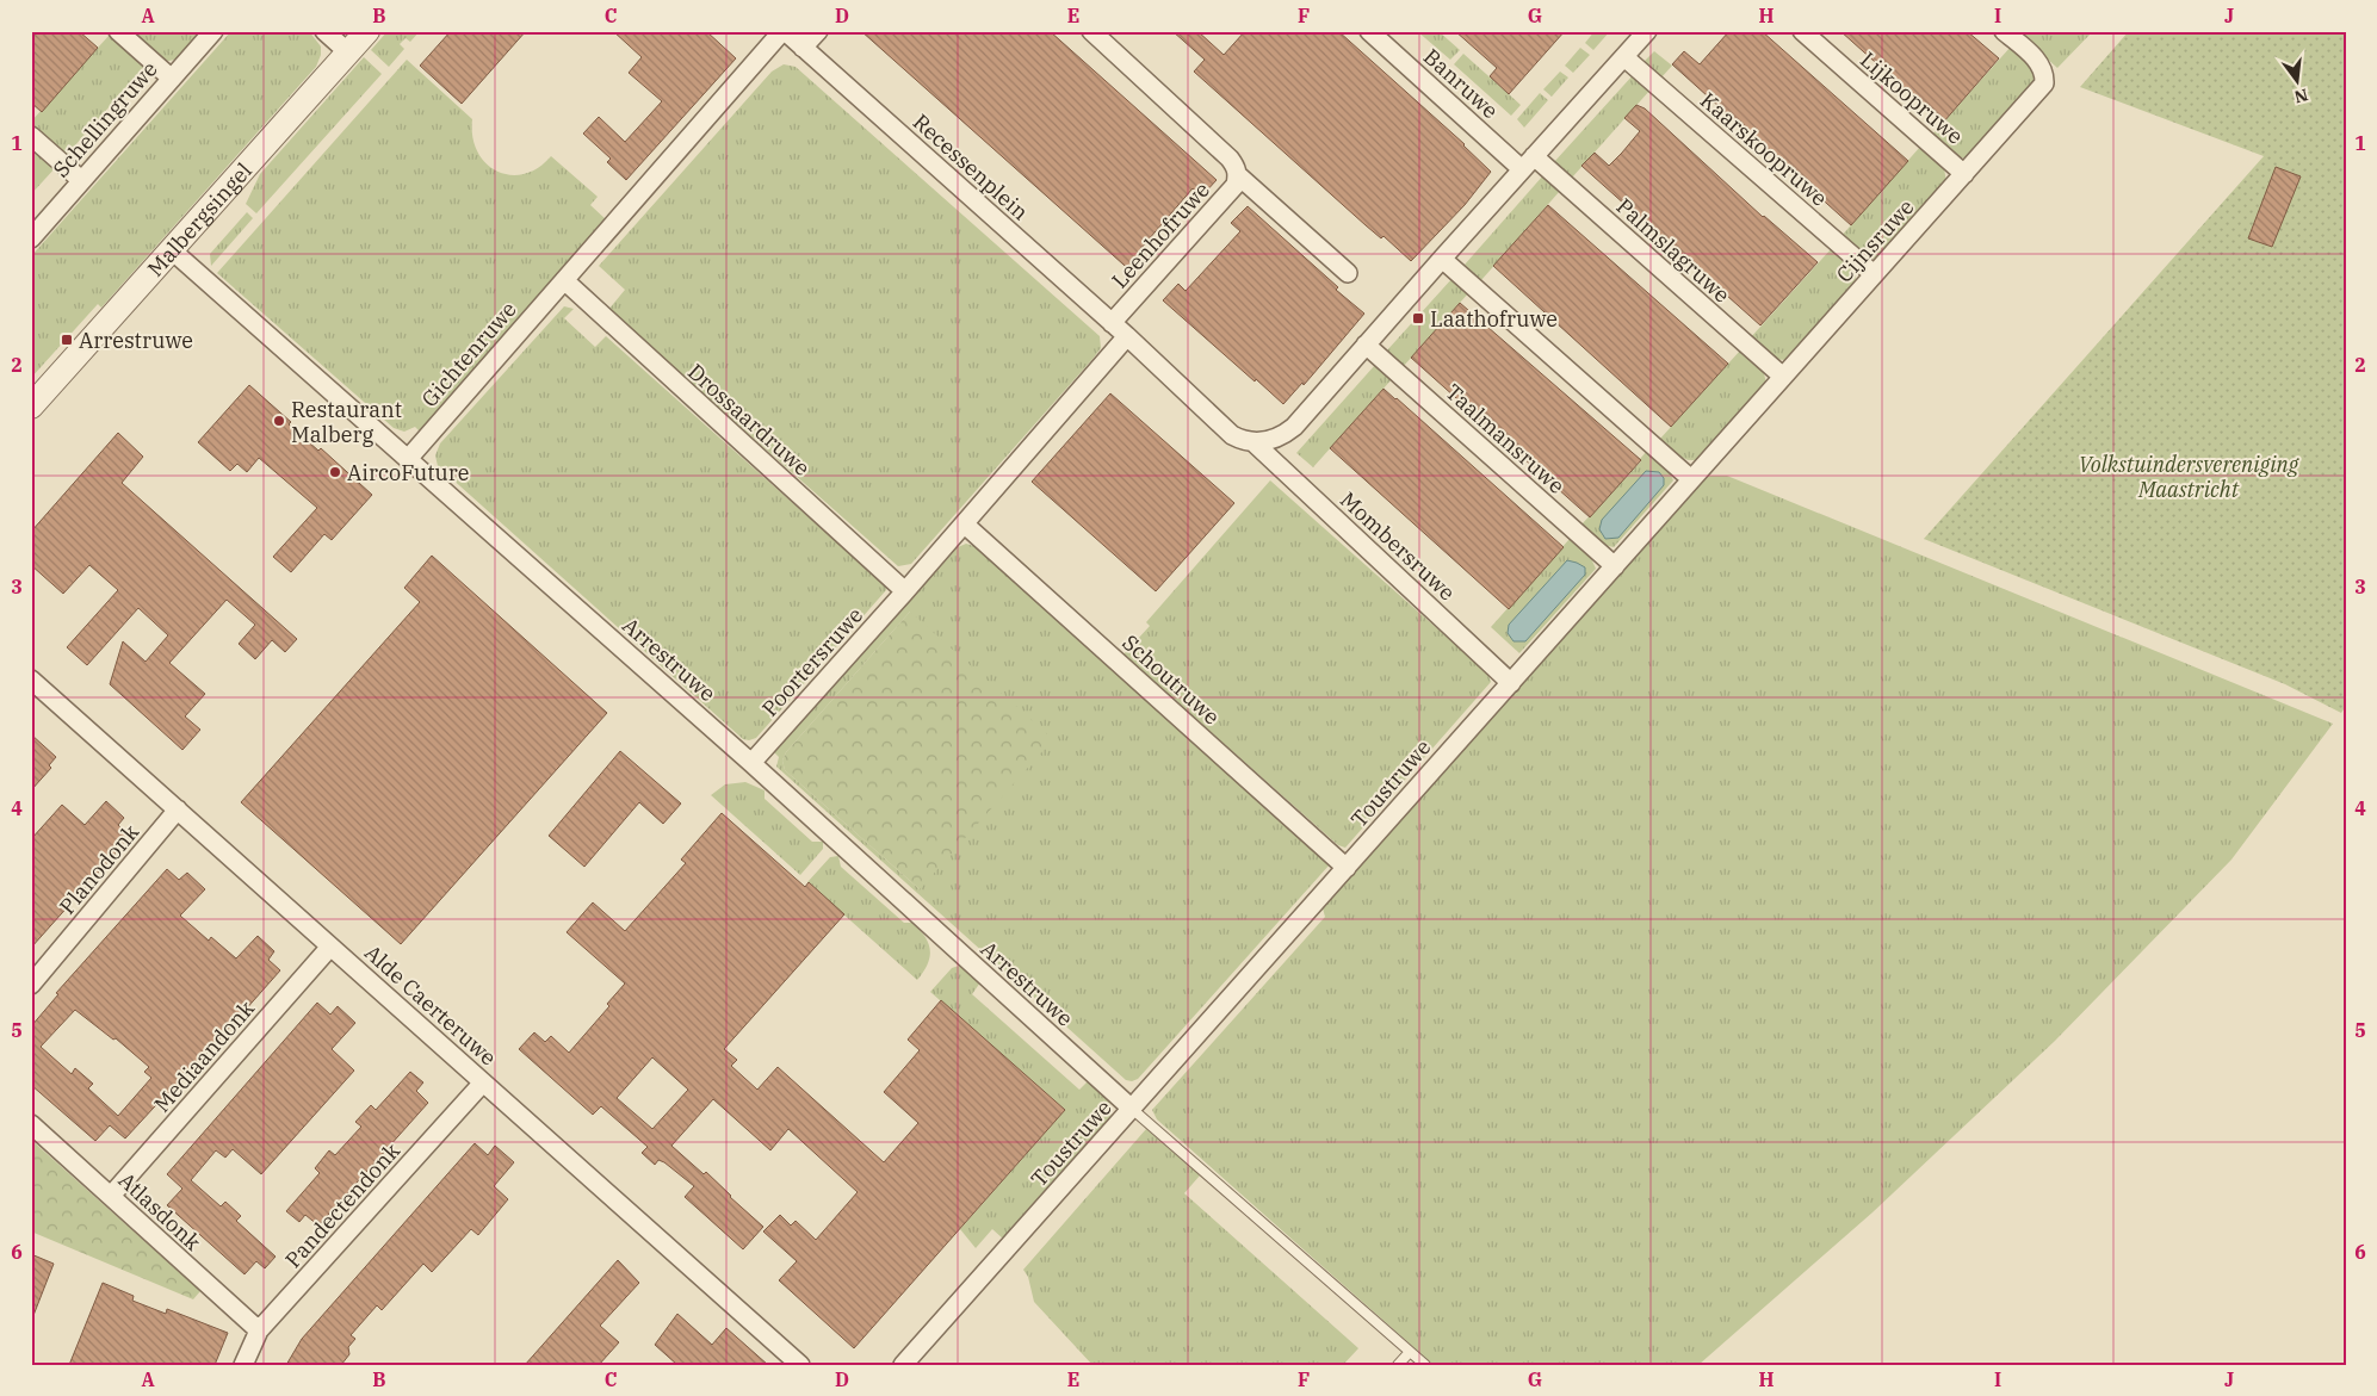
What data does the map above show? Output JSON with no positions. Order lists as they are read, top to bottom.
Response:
{
  "streets": {
    "street": [
      "Banruwe",
      "Lijkoopruwe",
      "Schellingruwe",
      "Kaarskoopruwe",
      "Recessenplein",
      "Malbergsingel",
      "Leenhofruwe",
      "Cijnsruwe",
      "Palmslagruwe",
      "Gichtenruwe",
      "Drossaardruwe",
      "Taalmansruwe",
      "Mombersruwe",
      "Arrestruwe",
      "Poortersruwe",
      "Schoutruwe",
      "Toustruwe",
      "Planodonk",
      "Alde Caerteruwe",
      "Mediaandonk",
      "Pandectendonk",
      "Atlasdonk"
    ]
  },
  "crossings": [
    ["Banruwe", "Palmslagruwe"],
    ["Lijkoopruwe", "Cijnsruwe"],
    ["Kaarskoopruwe", "Cijnsruwe"],
    ["Recessenplein", "Leenhofruwe"],
    ["Recessenplein", "Gichtenruwe"],
    ["Recessenplein", "Drossaardruwe"],
    ["Recessenplein", "Mombersruwe"],
    ["Malbergsingel", "Arrestruwe"],
    ["Cijnsruwe", "Palmslagruwe"],
    ["Cijnsruwe", "Toustruwe"],
    ["Gichtenruwe", "Drossaardruwe"],
    ["Gichtenruwe", "Arrestruwe"],
    ["Drossaardruwe", "Poortersruwe"],
    ["Taalmansruwe", "Toustruwe"],
    ["Mombersruwe", "Toustruwe"],
    ["Arrestruwe", "Poortersruwe"],
    ["Arrestruwe", "Toustruwe"],
    ["Schoutruwe", "Toustruwe"],
    ["Planodonk", "Alde Caerteruwe"],
    ["Alde Caerteruwe", "Mediaandonk"],
    ["Alde Caerteruwe", "Pandectendonk"],
    ["Mediaandonk", "Atlasdonk"],
    ["Pandectendonk", "Atlasdonk"]
  ],
  "parks": ["Volkstuindersvereniging Maastricht"],
  "places": {
    "transit": ["Laathofruwe", "Arrestruwe"],
    "other": ["Restaurant Malberg", "AircoFuture"]
  },
  "north": "bottom",
  "grid": {
    "columns": [
      "A",
      "B",
      "C",
      "D",
      "E",
      "F",
      "G",
      "H",
      "I",
      "J"
    ],
    "rows": [
      "1",
      "2",
      "3",
      "4",
      "5",
      "6"
    ]
  }
}
